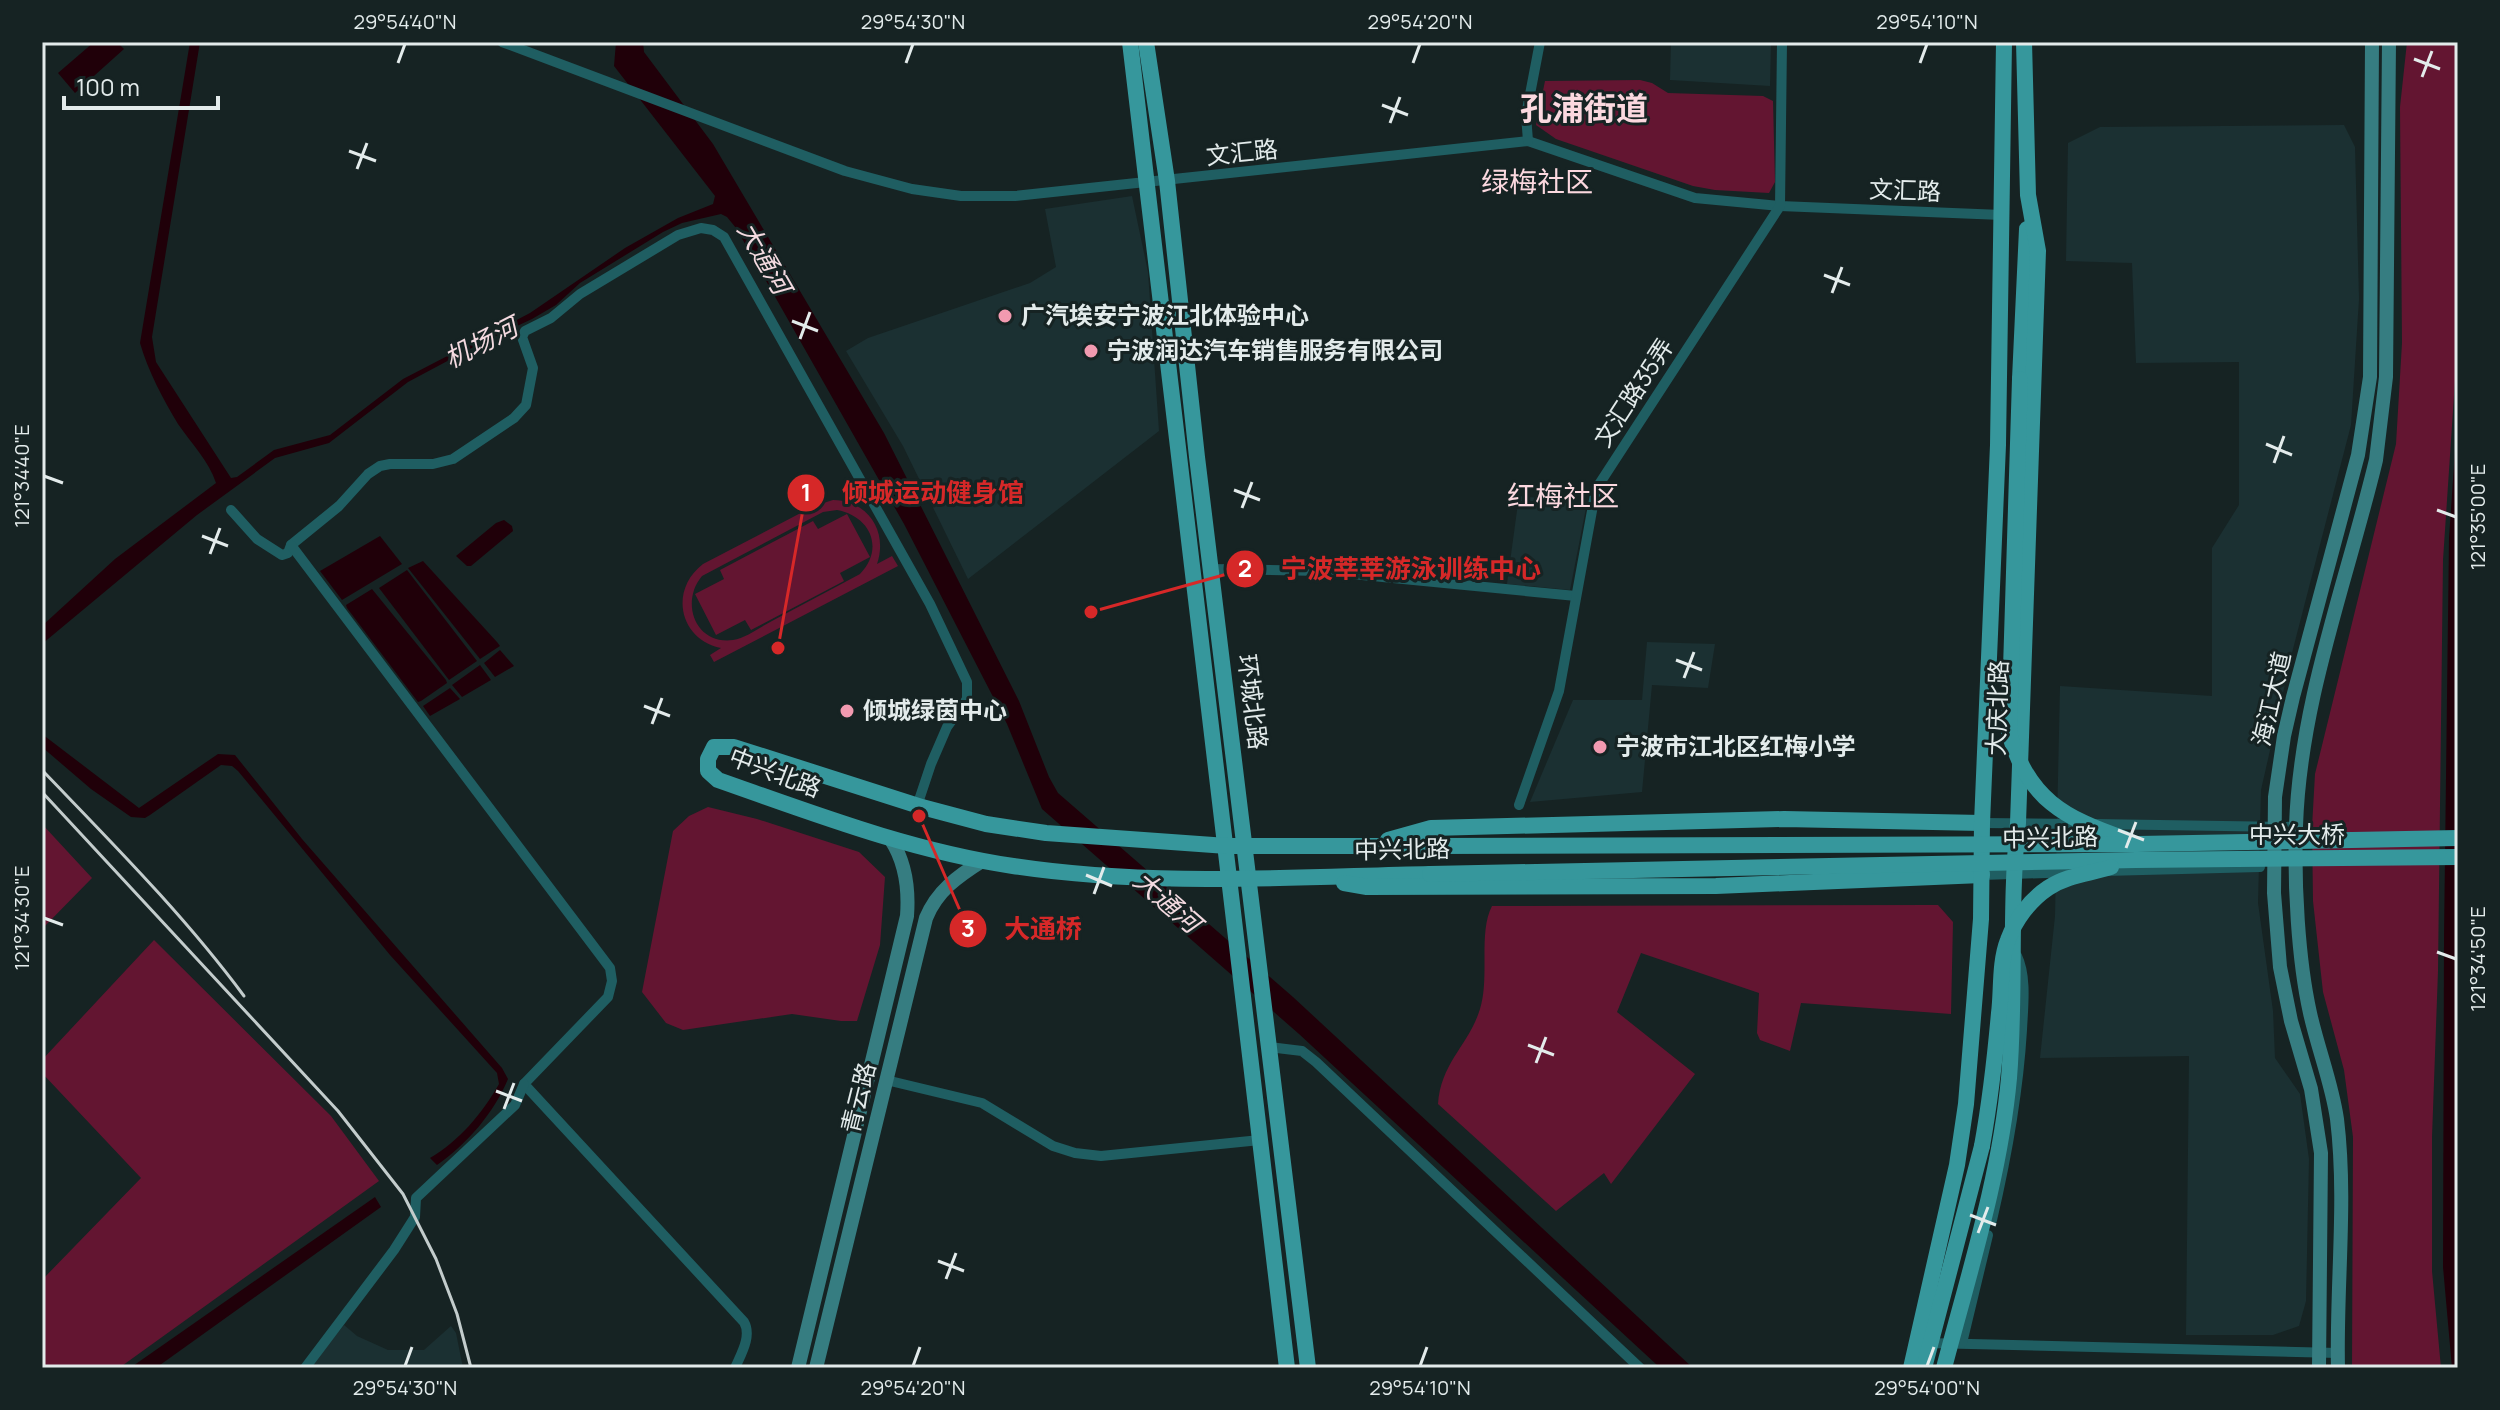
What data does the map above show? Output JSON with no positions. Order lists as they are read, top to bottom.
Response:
{
  "streets": {
    "main road": [
      "海江大道",
      "环城北路",
      "大庆北路",
      "中兴北路",
      "中兴大桥",
      "青云路"
    ],
    "street": ["文汇路", "文汇路35弄"]
  },
  "crossings": [
    ["文汇路", "文汇路35弄"],
    ["文汇路", "环城北路"],
    ["文汇路", "大庆北路"],
    ["环城北路", "中兴北路"],
    ["中兴北路", "中兴大桥"],
    ["中兴北路", "青云路"]
  ],
  "districts": ["孔浦街道", "绿梅社区", "红梅社区"],
  "water": ["大通河", "机场河"],
  "places": [
    "广汽埃安宁波江北体验中心",
    "宁波润达汽车销售服务有限公司",
    "宁波莘莘游泳训练中心",
    "倾城运动健身馆",
    "倾城绿茵中心",
    "宁波市江北区红梅小学",
    "大通桥"
  ],
  "scale_bar": "100 m",
  "coordinates": [
    "29°54'40\"N",
    "29°54'30\"N",
    "29°54'20\"N",
    "29°54'10\"N",
    "121°34'40\"E",
    "121°35'00\"E",
    "121°34'30\"E",
    "121°34'50\"E",
    "29°54'00\"N"
  ]
}
